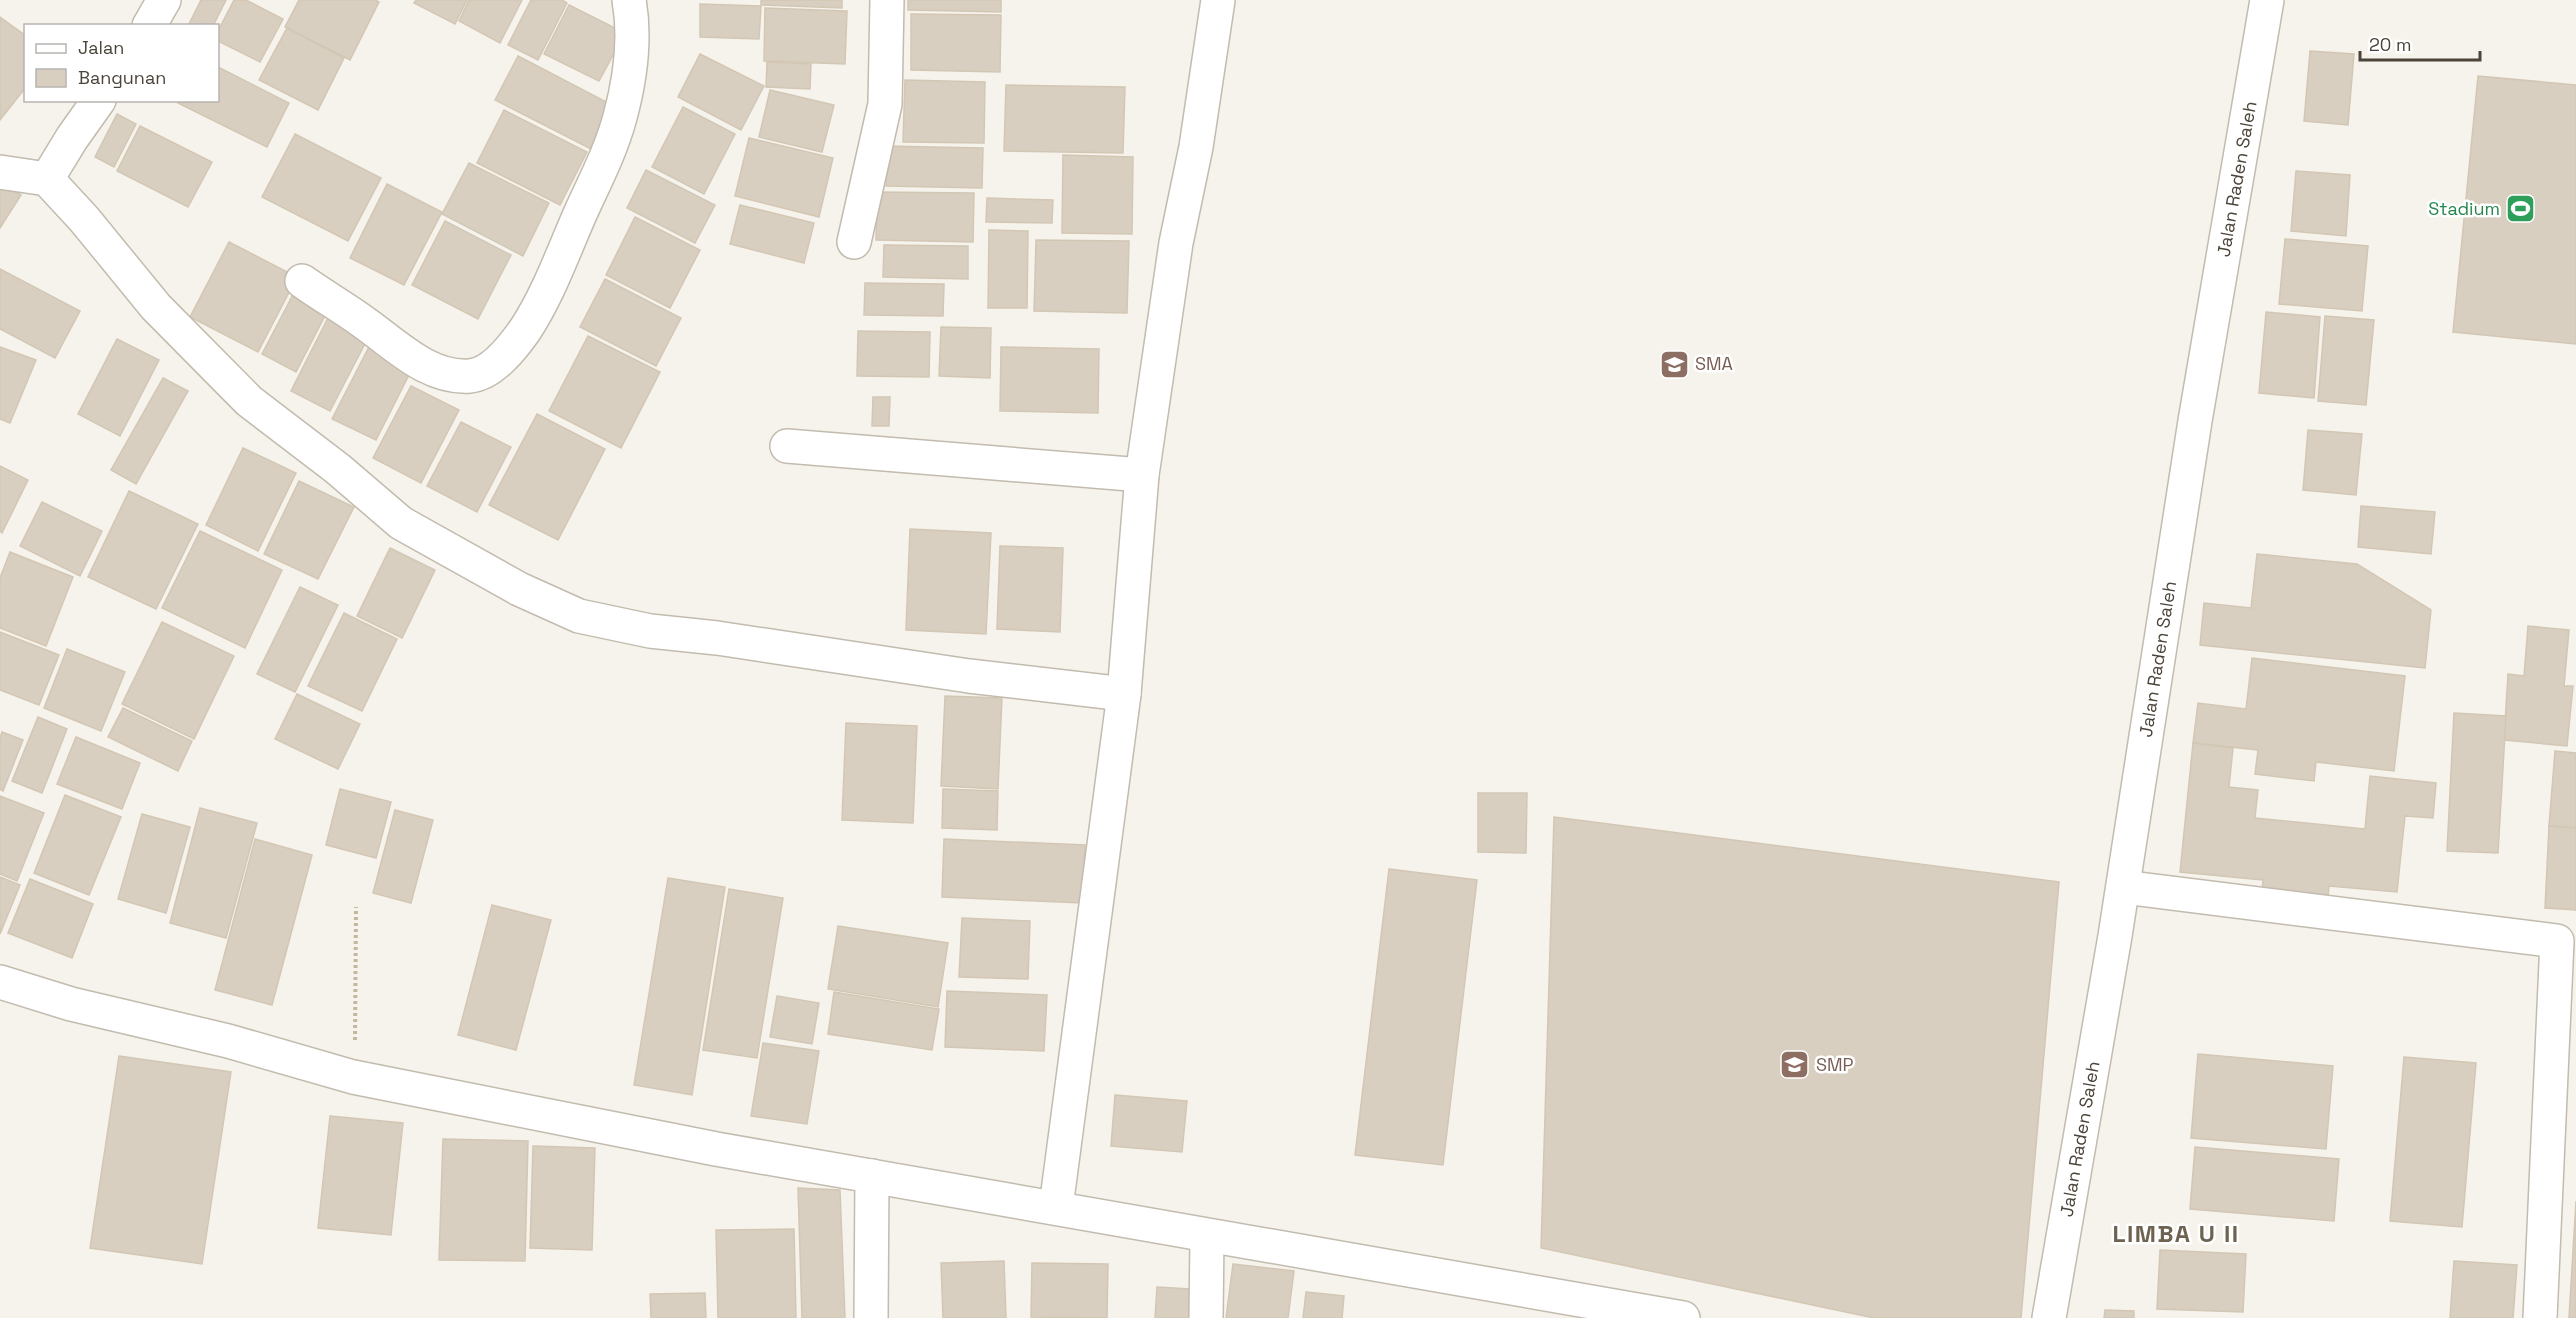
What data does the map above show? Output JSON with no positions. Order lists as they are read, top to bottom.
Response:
{
  "streets": {
    "street": ["Jalan Raden Saleh"]
  },
  "districts": ["LIMBA U II"],
  "places": {
    "sports": ["Stadium"],
    "school or university": ["SMA", "SMP"]
  },
  "legend": ["Jalan", "Bangunan"],
  "scale_bar": "20 m"
}
